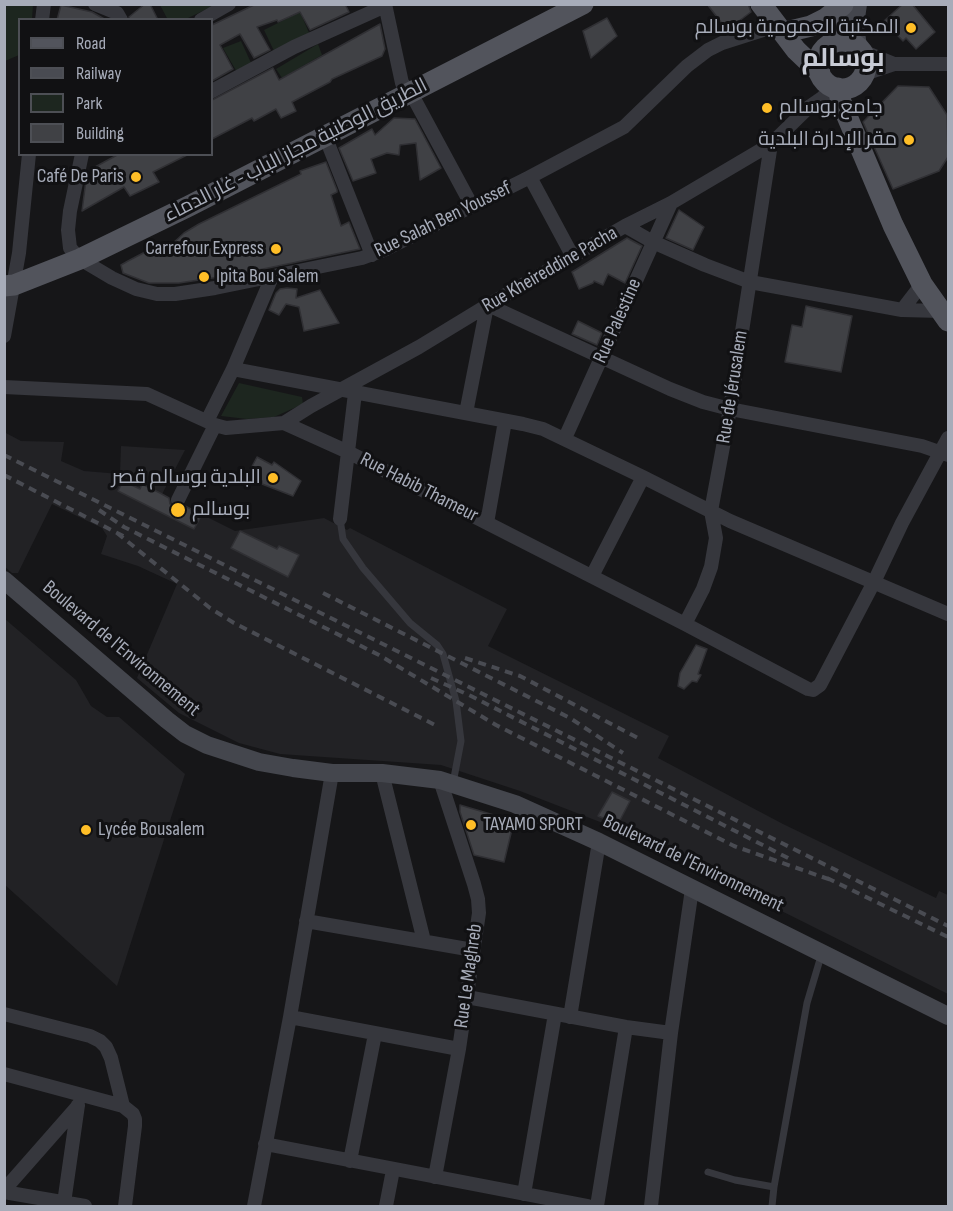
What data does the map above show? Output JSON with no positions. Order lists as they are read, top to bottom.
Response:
{
  "streets": {
    "main road": ["الطريق الوطنية مجاز الباب - غار الدماء"],
    "street": [
      "Rue Salah Ben Youssef",
      "Rue Kheireddine Pacha",
      "Rue Palestine",
      "Rue de Jérusalem",
      "Rue Habib Thameur",
      "Boulevard de l'Environnement",
      "Rue Le Maghreb"
    ]
  },
  "crossings": [
    ["الطريق الوطنية مجاز الباب - غار الدماء", "Rue Salah Ben Youssef"],
    ["Rue Kheireddine Pacha", "Rue Palestine"],
    ["Rue Kheireddine Pacha", "Rue de Jérusalem"],
    ["Rue Kheireddine Pacha", "Rue Habib Thameur"],
    ["Rue de Jérusalem", "Rue Habib Thameur"],
    ["Boulevard de l'Environnement", "Rue Le Maghreb"]
  ],
  "districts": ["بوسالم"],
  "places": [
    "المكتبة العمومية بوسالم",
    "جامع بوسالم",
    "مقر الإدارة البلدية",
    "Café De Paris",
    "Carrefour Express",
    "Ipita Bou Salem",
    "البلدية بوسالم قصر",
    "بوسالم",
    "TAYAMO SPORT",
    "Lycée Bousalem"
  ],
  "legend": [
    "Road",
    "Railway",
    "Park",
    "Building"
  ]
}
